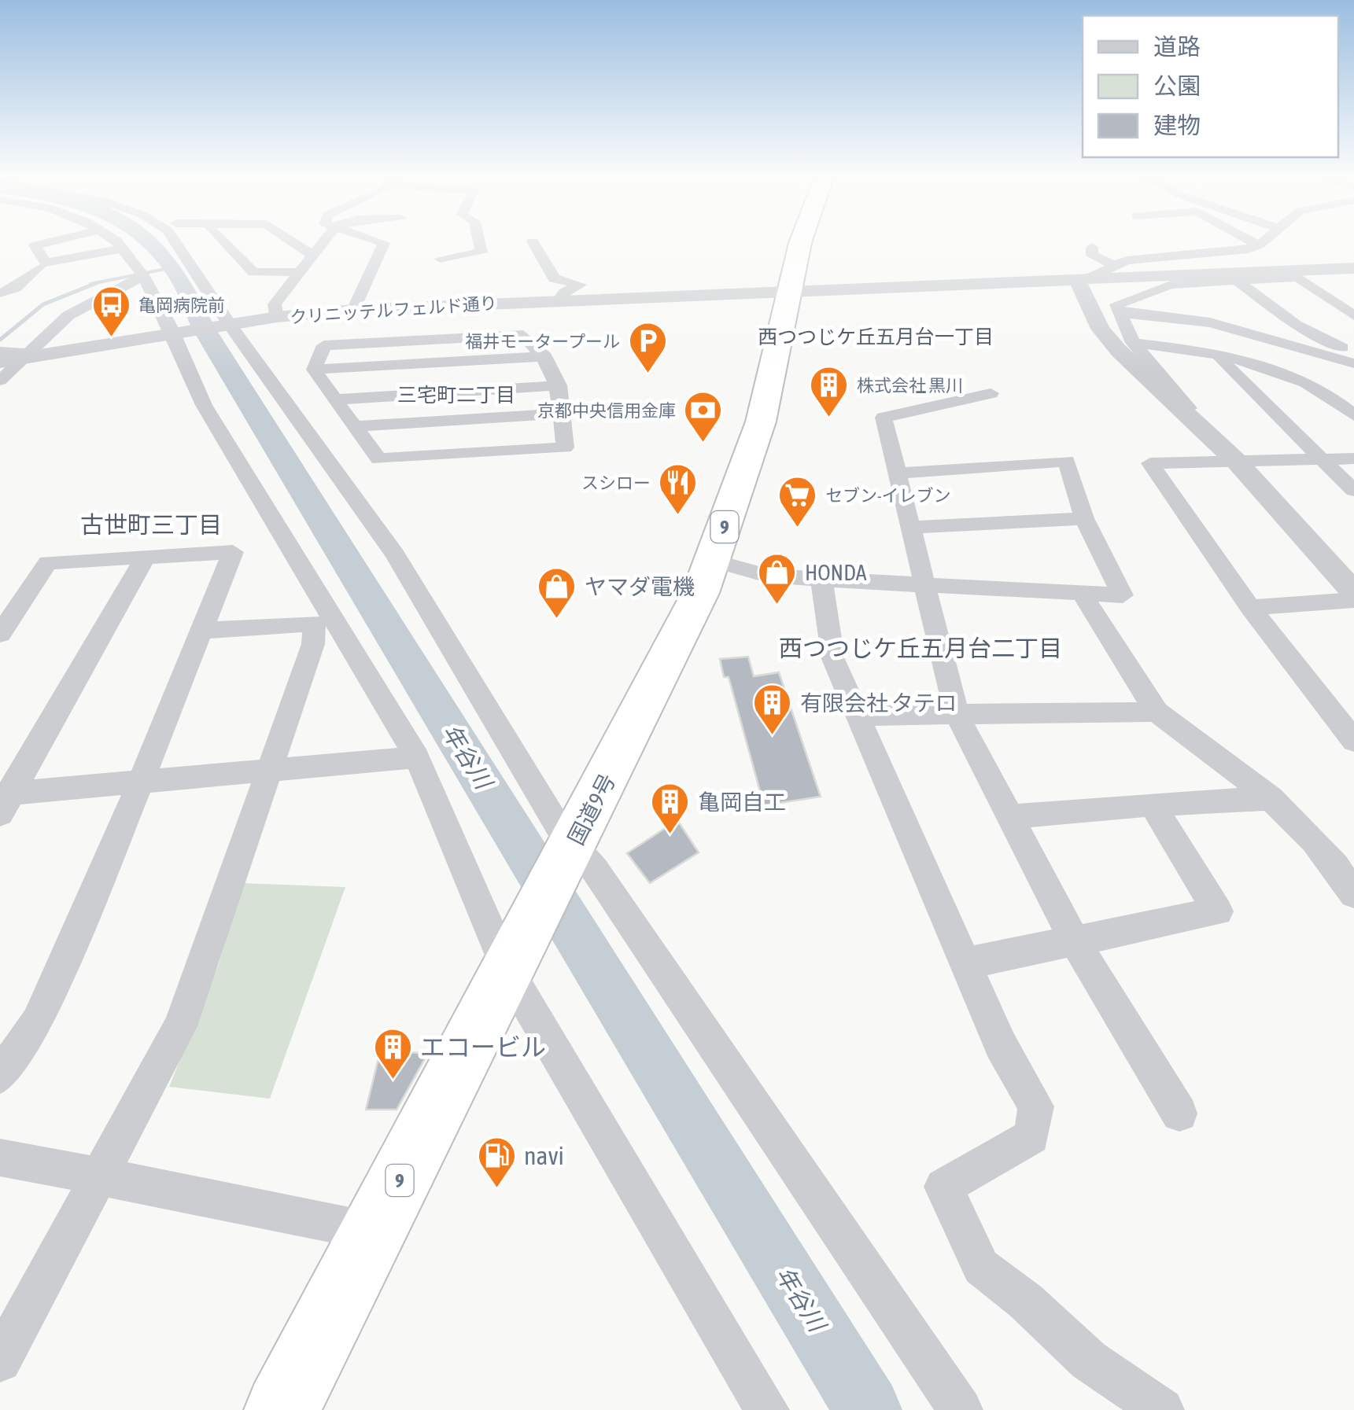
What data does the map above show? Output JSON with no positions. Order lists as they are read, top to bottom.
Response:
{
  "streets": {
    "highway": ["9", "国道9号"],
    "street": ["クリニッテルフェルド通り"]
  },
  "crossings": [
    ["クリニッテルフェルド通り", "国道9号"]
  ],
  "districts": [
    "西つつじケ丘五月台一丁目",
    "三宅町二丁目",
    "古世町三丁目",
    "西つつじケ丘五月台二丁目"
  ],
  "water": ["年谷川"],
  "places": {
    "bus stop": ["亀岡病院前"],
    "parking": ["福井モータープール"],
    "building": [
      "株式会社 黒川",
      "有限会社 タテロ",
      "亀岡自工",
      "エコービル"
    ],
    "bank": ["京都中央信用金庫"],
    "restaurant": ["スシロー"],
    "supermarket": ["セブン-イレブン"],
    "shop": ["HONDA", "ヤマダ電機"],
    "fuel station": ["navi"]
  },
  "legend": ["道路", "公園", "建物"]
}
